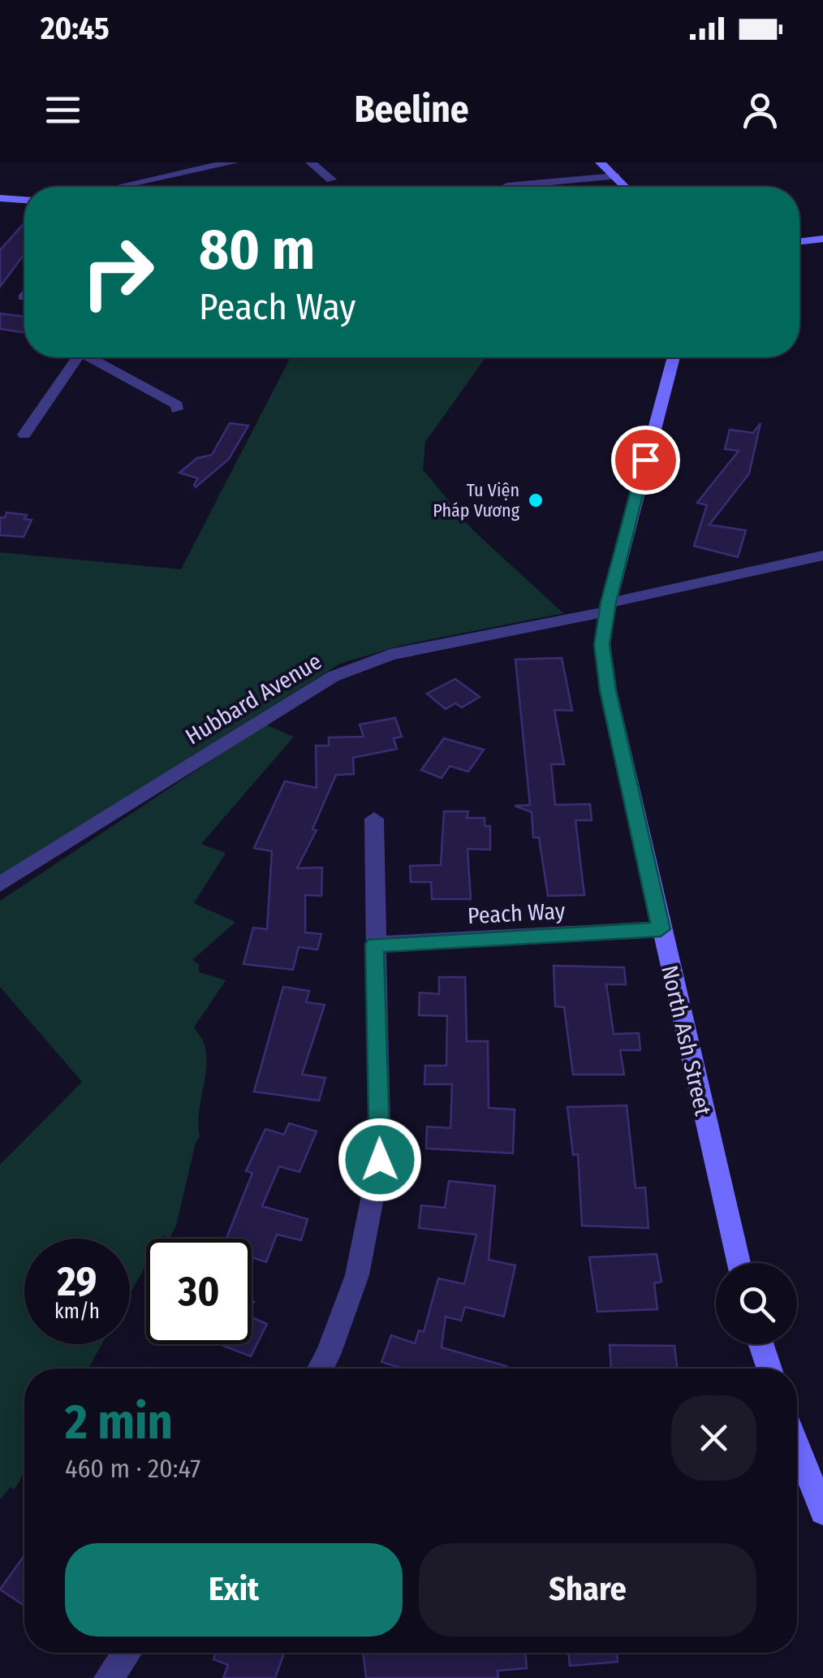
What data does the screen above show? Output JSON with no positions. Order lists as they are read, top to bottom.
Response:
{
  "streets": {
    "main road": ["North Ash Street"],
    "street": ["Hubbard Avenue", "Peach Way"]
  },
  "crossings": [
    ["Hubbard Avenue", "North Ash Street"],
    ["Peach Way", "North Ash Street"]
  ],
  "places": ["Tu Viện Pháp Vương"],
  "page": {
    "status": "20:45",
    "header": "Beeline",
    "turn": ["80 m", "Peach Way"],
    "speed": "29 km/h",
    "limit": "30",
    "heading": ["2 min", "460 m · 20:47"],
    "buttons": ["Exit", "Share"]
  }
}
